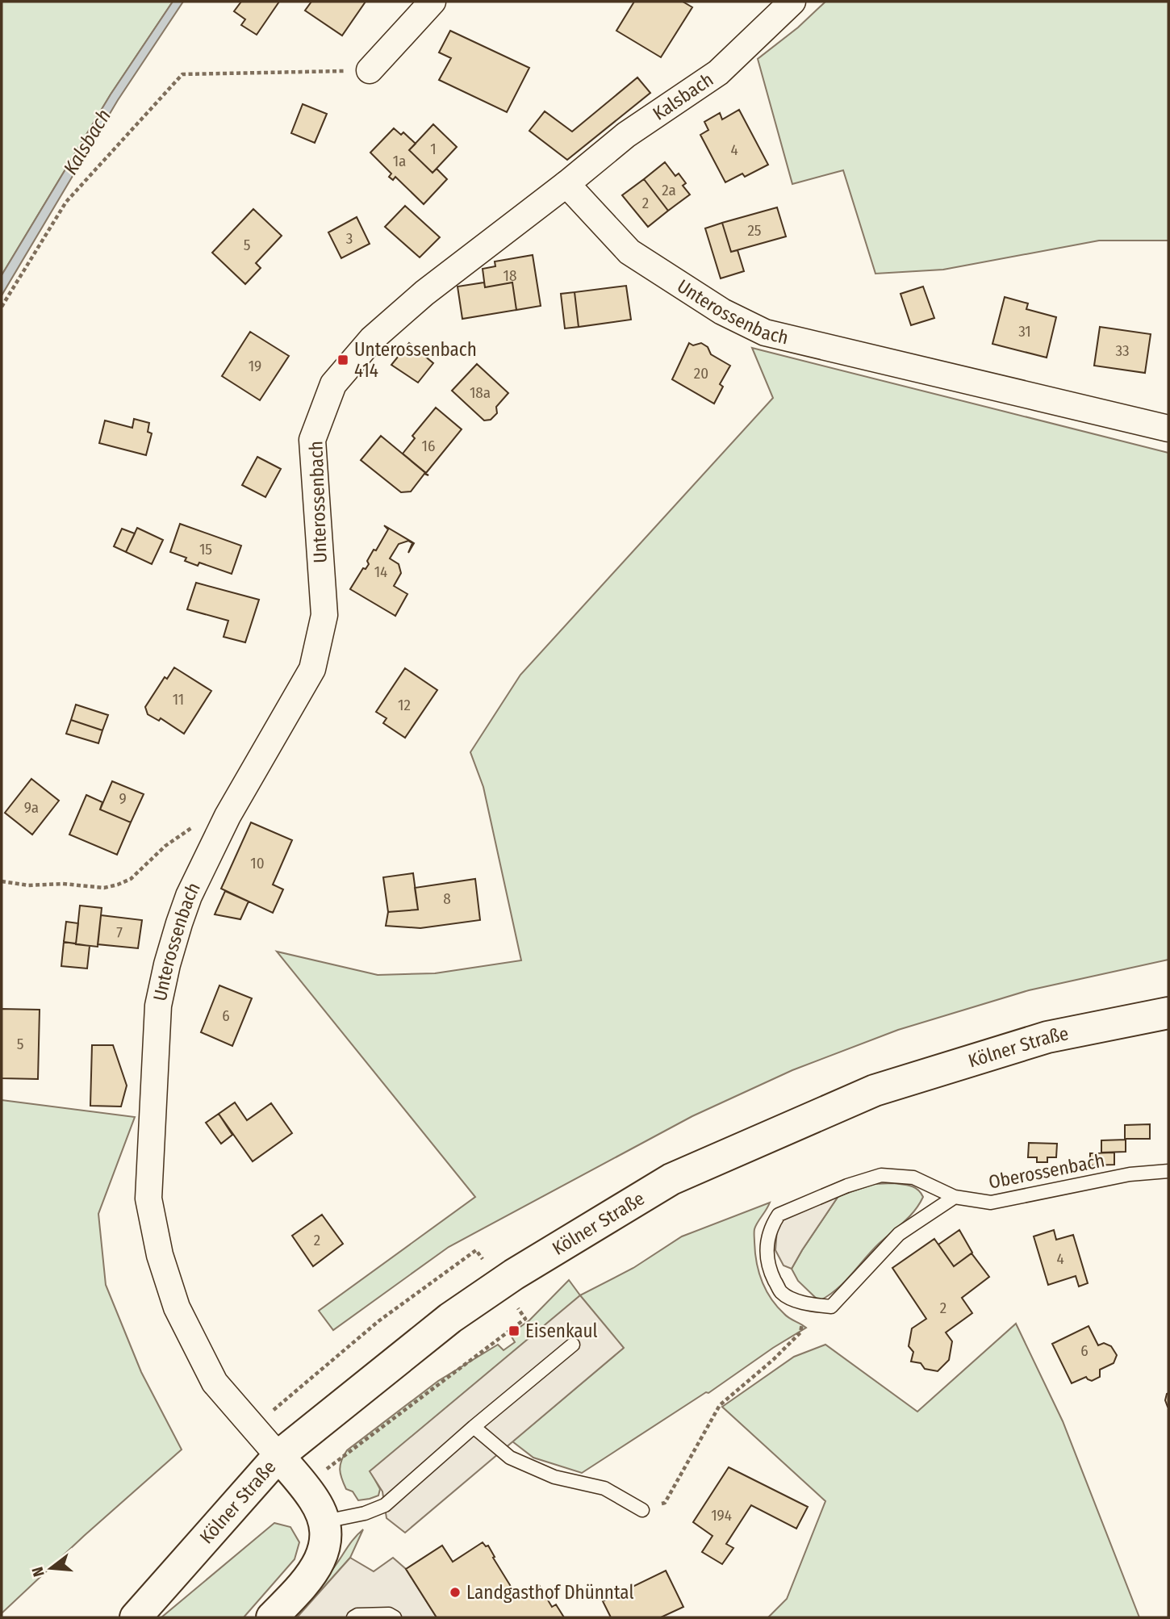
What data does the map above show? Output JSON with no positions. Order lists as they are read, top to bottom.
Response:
{
  "streets": {
    "main road": ["Kölner Straße"],
    "street": ["Kalsbach", "Unterossenbach"],
    "lane": ["Oberossenbach"]
  },
  "crossings": [
    ["Kalsbach", "Unterossenbach"],
    ["Unterossenbach", "Kölner Straße"]
  ],
  "water": ["Kalsbach"],
  "places": {
    "transit": ["Unterossenbach 414", "Eisenkaul"],
    "other": ["Landgasthof Dhünntal"]
  },
  "house_numbers": [
    "1",
    "4",
    "1a",
    "2a",
    "2",
    "25",
    "3",
    "5",
    "18",
    "31",
    "33",
    "19",
    "20",
    "18a",
    "16",
    "15",
    "14",
    "11",
    "12",
    "9",
    "9a",
    "10",
    "8",
    "7",
    "6",
    "5",
    "2",
    "4",
    "2",
    "6",
    "194"
  ],
  "north": "left"
}
